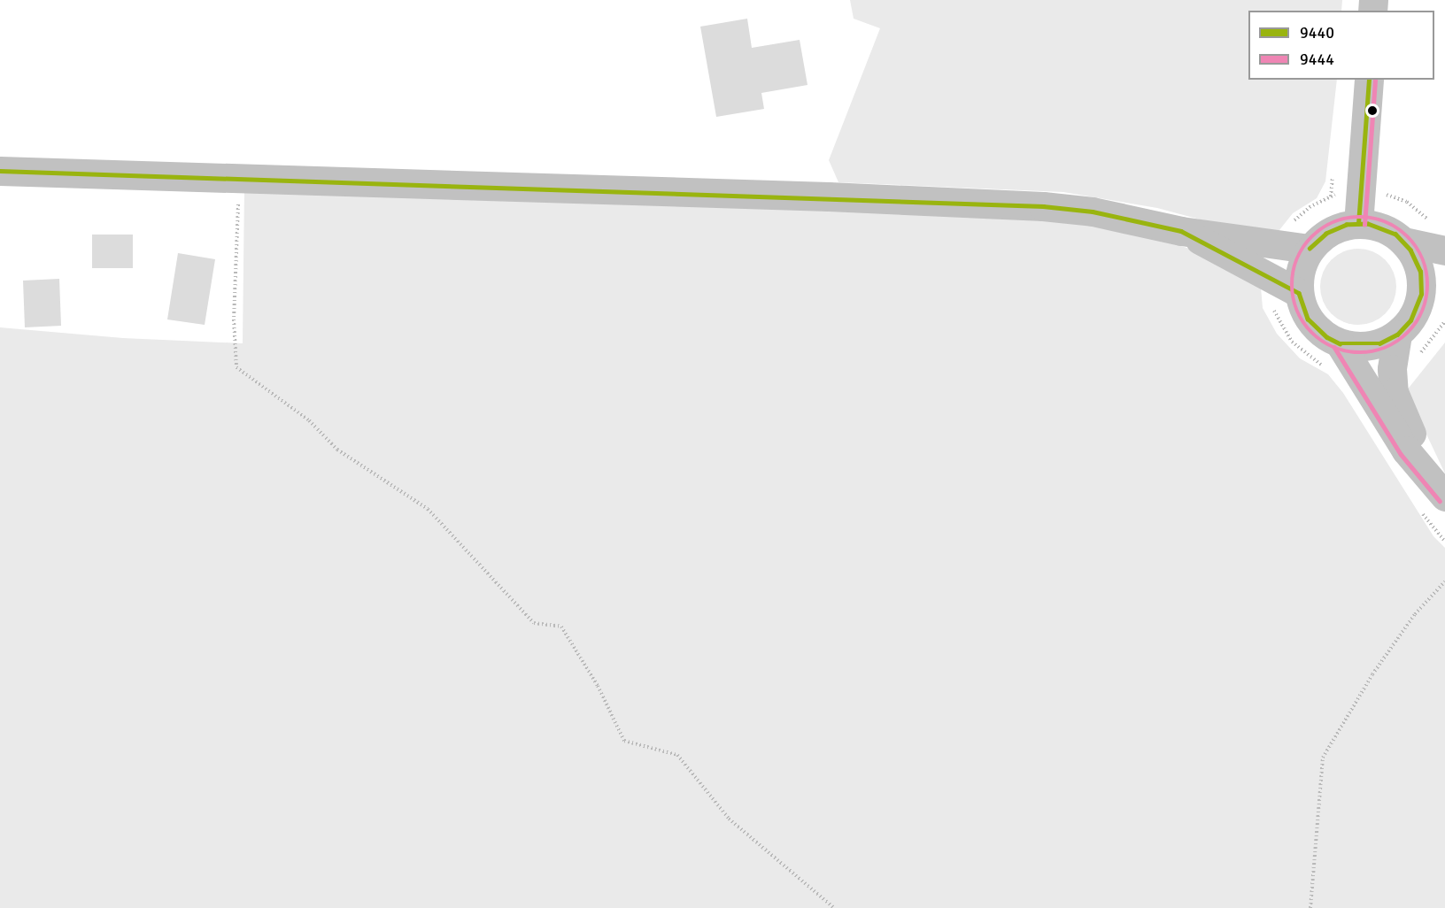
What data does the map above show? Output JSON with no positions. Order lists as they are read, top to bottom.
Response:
{
  "lines": ["transit line 9440", "transit line 9444"],
  "legend": ["9440", "9444"]
}
